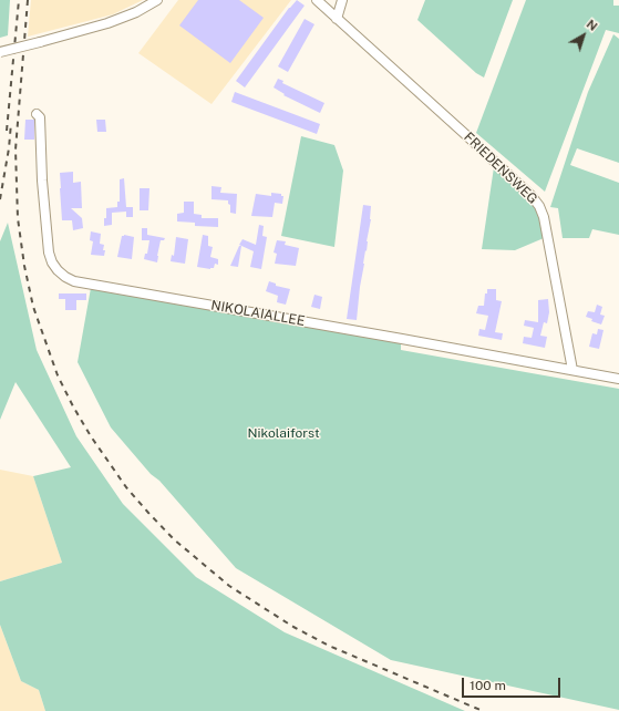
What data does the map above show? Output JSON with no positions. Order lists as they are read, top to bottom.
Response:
{
  "streets": {
    "street": ["FRIEDENSWEG", "NIKOLAIALLEE"]
  },
  "crossings": [
    ["FRIEDENSWEG", "NIKOLAIALLEE"]
  ],
  "parks": ["Nikolaiforst"],
  "scale_bar": "100 m",
  "north": "top right"
}
